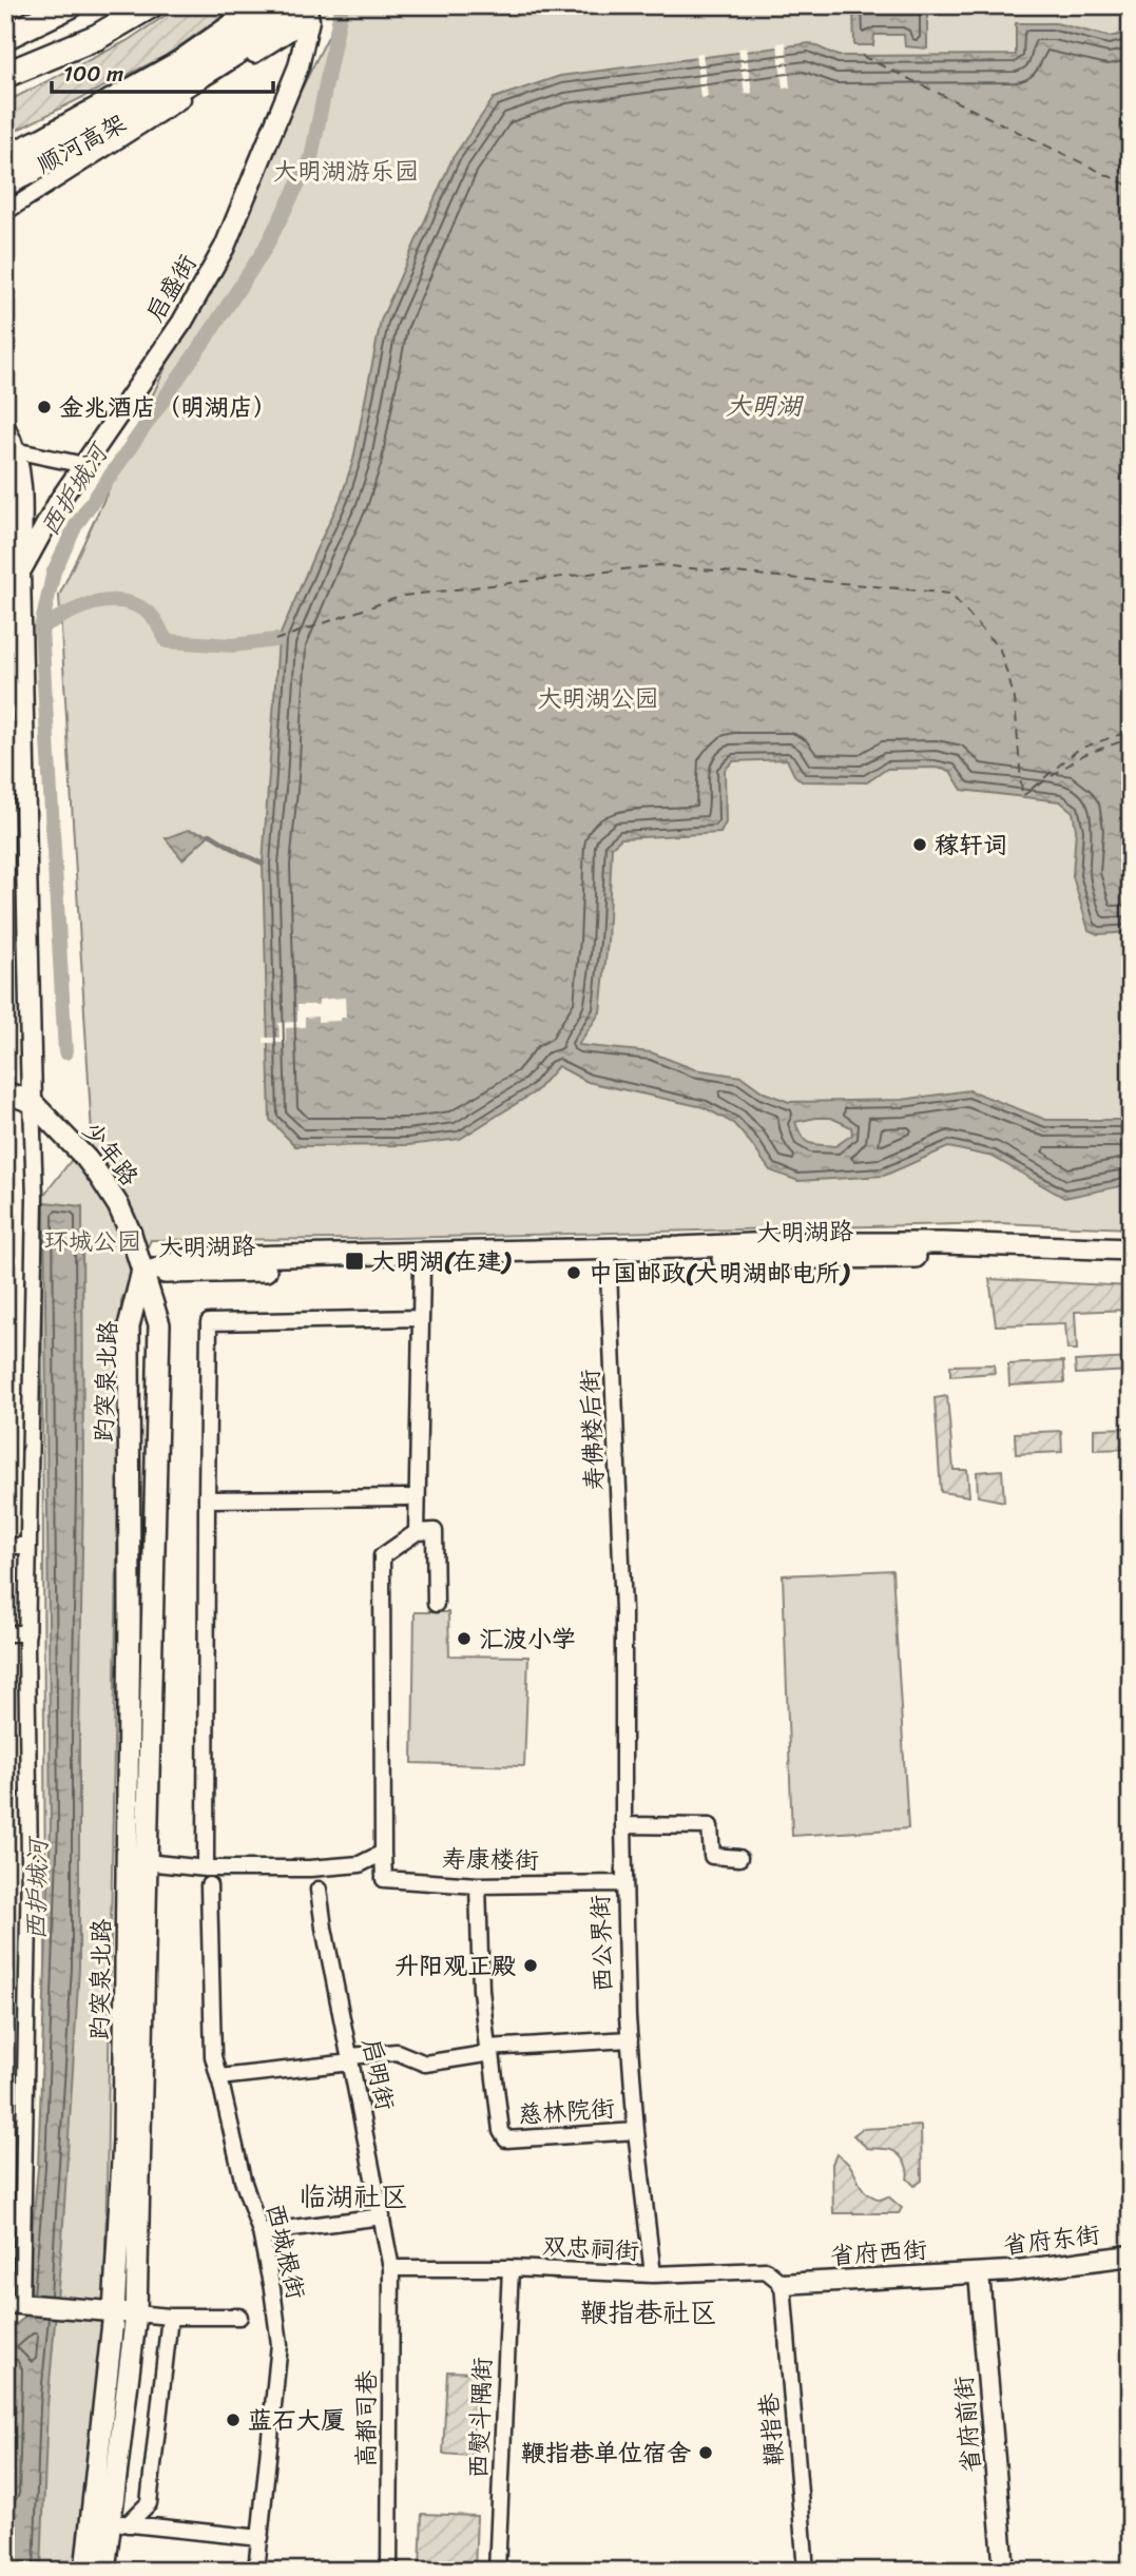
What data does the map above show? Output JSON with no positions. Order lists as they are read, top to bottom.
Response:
{
  "streets": {
    "main road": [
      "顺河高架",
      "少年路",
      "大明湖路",
      "趵突泉北路"
    ],
    "street": [
      "启盛街",
      "寿佛楼后街",
      "寿康楼街",
      "西公界街",
      "启明街",
      "慈林院街",
      "省府东街",
      "双忠祠街",
      "西城根街",
      "省府西街",
      "西熨斗隅街",
      "高都司巷",
      "省府前街",
      "鞭指巷"
    ]
  },
  "crossings": [
    ["顺河高架", "启盛街"],
    ["少年路", "大明湖路"],
    ["少年路", "趵突泉北路"],
    ["大明湖路", "趵突泉北路"],
    ["大明湖路", "寿佛楼后街"],
    ["寿佛楼后街", "西公界街"],
    ["寿康楼街", "西公界街"],
    ["寿康楼街", "慈林院街"],
    ["西公界街", "慈林院街"],
    ["西公界街", "双忠祠街"],
    ["启明街", "双忠祠街"],
    ["启明街", "高都司巷"],
    ["省府东街", "省府西街"],
    ["省府东街", "省府前街"],
    ["双忠祠街", "省府西街"],
    ["双忠祠街", "西熨斗隅街"],
    ["双忠祠街", "高都司巷"],
    ["双忠祠街", "鞭指巷"],
    ["省府西街", "省府前街"],
    ["省府西街", "鞭指巷"]
  ],
  "districts": ["临湖社区", "鞭指巷社区"],
  "water": ["大明湖", "西护城河"],
  "parks": ["大明湖游乐园", "大明湖公园", "环城公园"],
  "places": {
    "other": [
      "金兆酒店（明湖店）",
      "稼轩词",
      "中国邮政(大明湖邮电所)",
      "汇波小学",
      "升阳观正殿",
      "蓝石大厦",
      "鞭指巷单位宿舍"
    ],
    "transit": ["大明湖(在建)"]
  },
  "scale_bar": "100 m"
}
